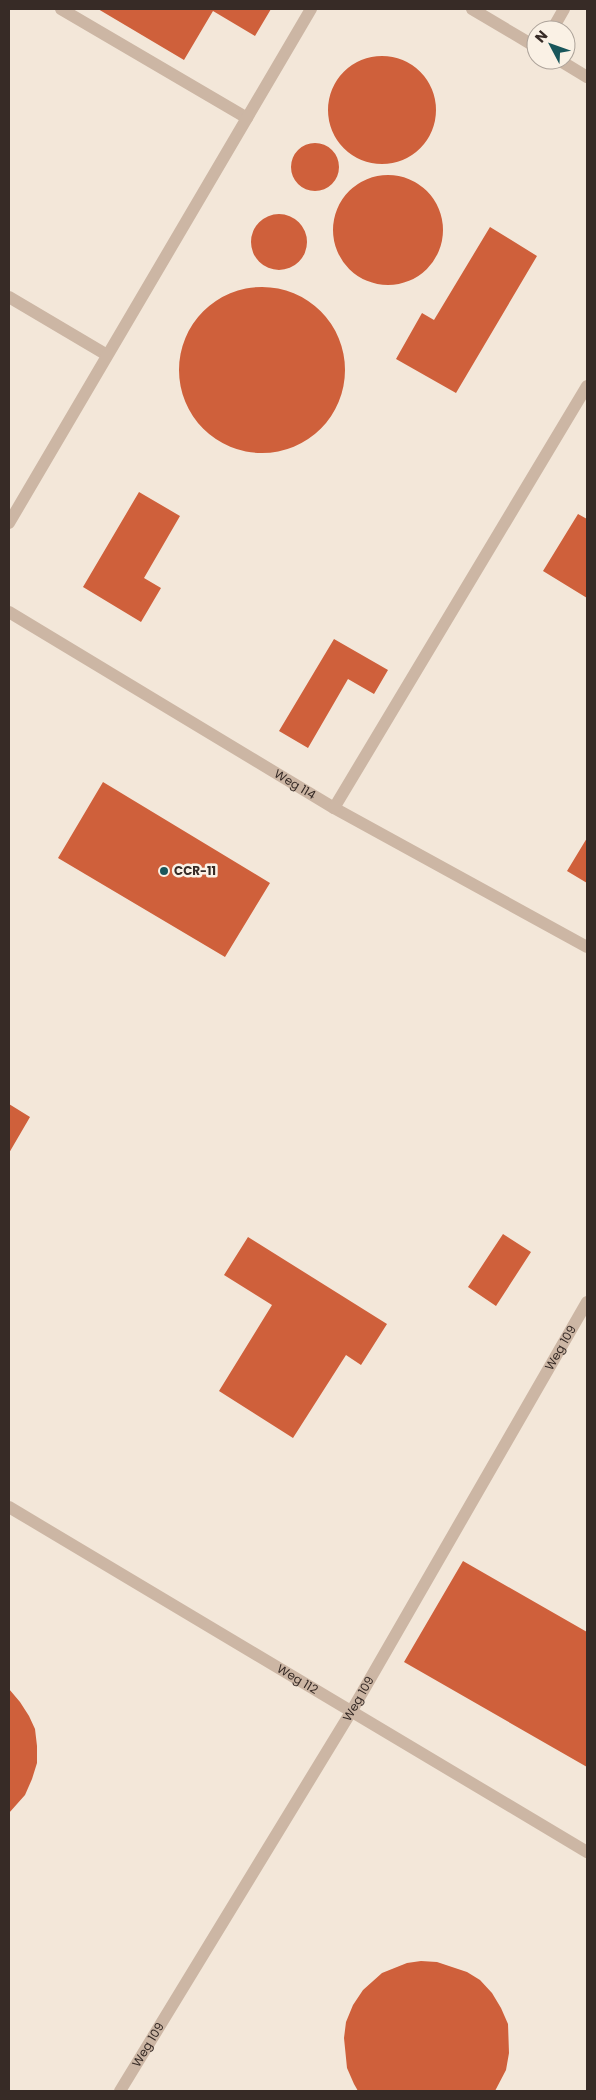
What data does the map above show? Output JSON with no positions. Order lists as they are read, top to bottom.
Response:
{
  "streets": {
    "lane": ["Weg 114", "Weg 109", "Weg 112"]
  },
  "crossings": [
    ["Weg 109", "Weg 112"]
  ],
  "places": ["CCR-11"],
  "north": "top left"
}
